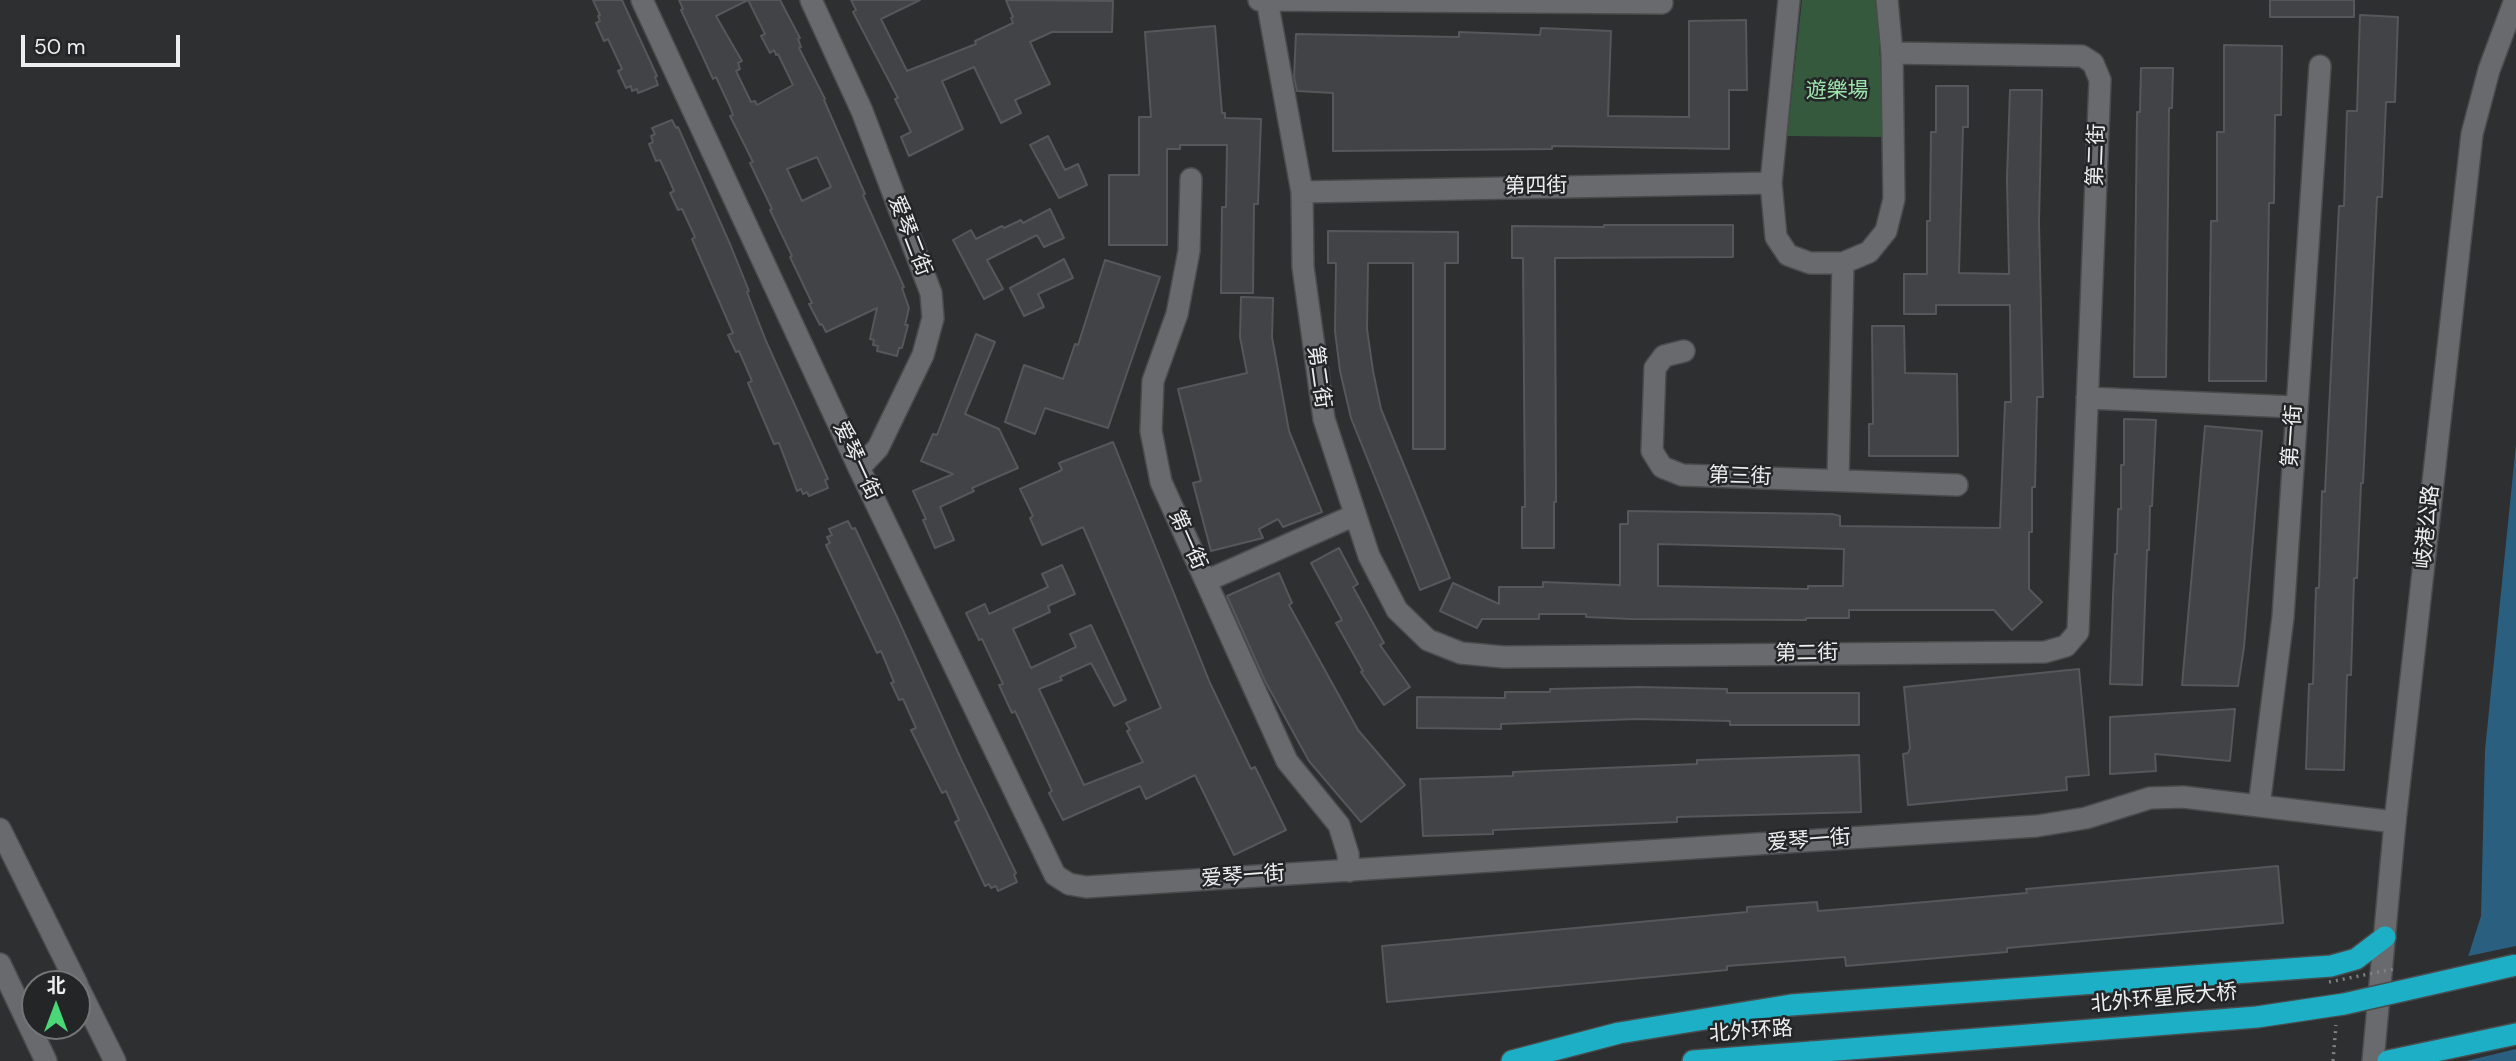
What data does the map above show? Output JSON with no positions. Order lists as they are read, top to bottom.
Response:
{
  "streets": {
    "highway": ["北外环星辰大桥", "北外环路"],
    "street": [
      "第二街",
      "第四街",
      "爱琴二街",
      "第一街",
      "爱琴一街",
      "第三街",
      "岐港公路"
    ]
  },
  "crossings": [
    ["第二街", "第四街"],
    ["爱琴二街", "爱琴一街"],
    ["第一街", "爱琴一街"],
    ["爱琴一街", "岐港公路"],
    ["北外环星辰大桥", "北外环路"]
  ],
  "parks": ["遊樂場"],
  "scale_bar": "50 m",
  "north": "top"
}
